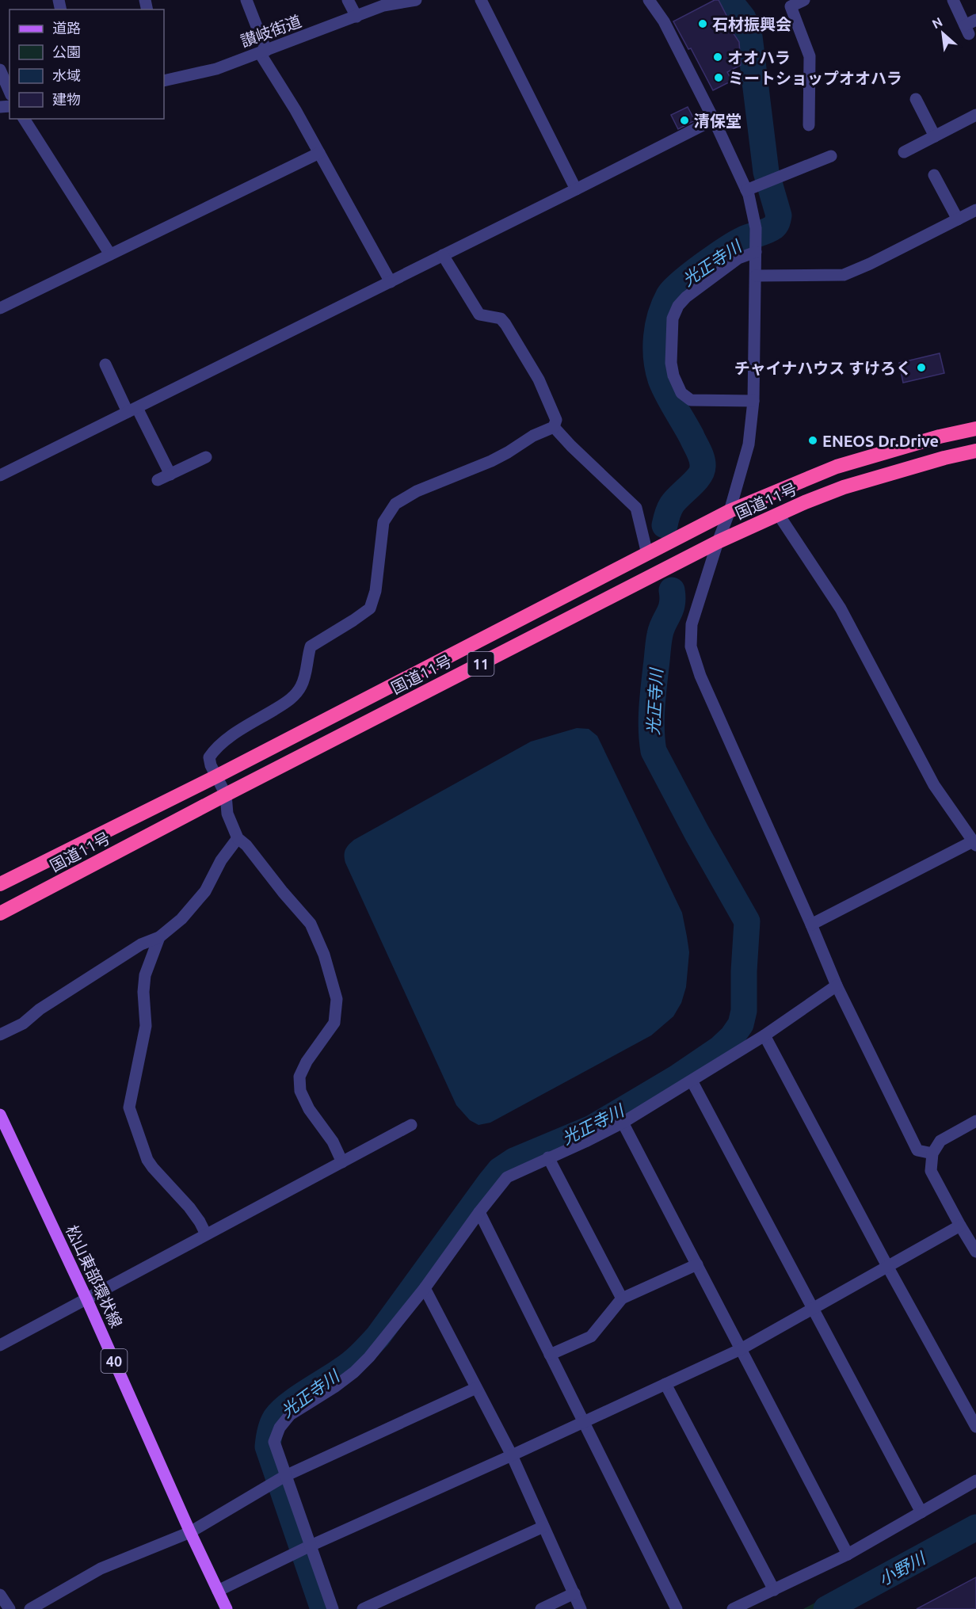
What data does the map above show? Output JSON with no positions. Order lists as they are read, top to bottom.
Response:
{
  "streets": {
    "highway": ["国道11号", "11"],
    "main road": ["松山東部環状線", "40"],
    "street": ["讃岐街道"]
  },
  "water": ["光正寺川", "小野川"],
  "places": [
    "石材振興会",
    "オオハラ",
    "ミートショップオオハラ",
    "清保堂",
    "チャイナハウス すけろく",
    "ENEOS Dr.Drive"
  ],
  "legend": [
    "道路",
    "公園",
    "水域",
    "建物"
  ],
  "north": "top left"
}
